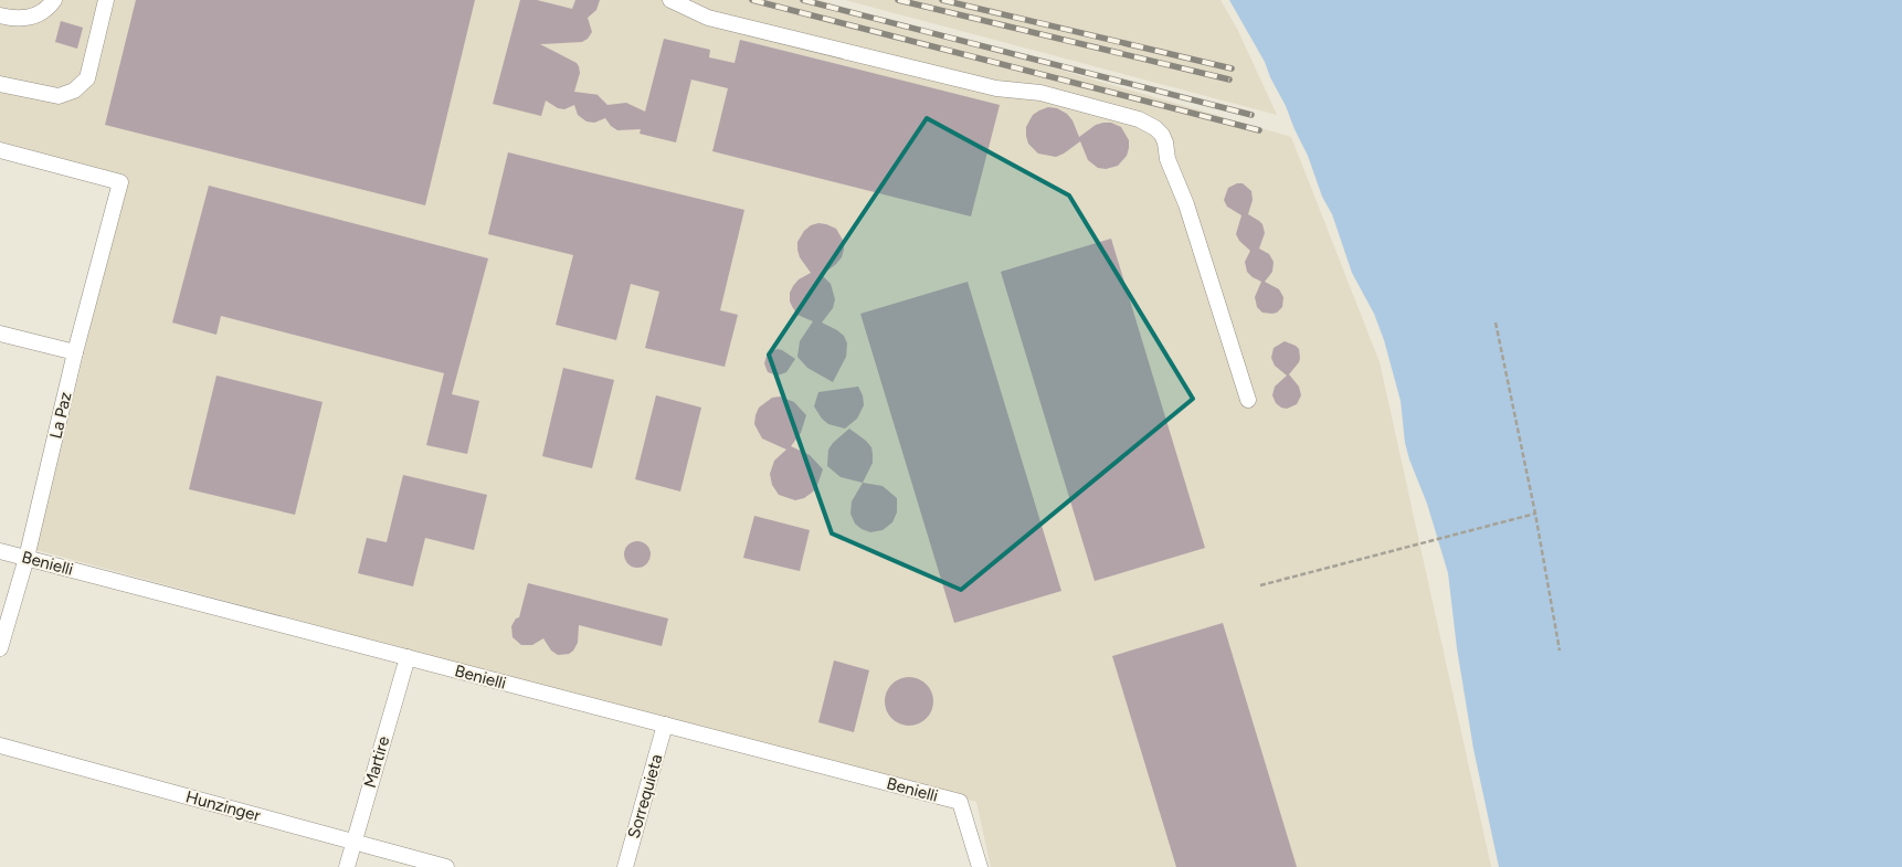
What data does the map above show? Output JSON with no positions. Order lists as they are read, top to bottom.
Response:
{
  "streets": {
    "street": [
      "La Paz",
      "Benielli",
      "Martire",
      "Sorrequieta",
      "Hunzinger"
    ]
  },
  "crossings": [
    ["La Paz", "Benielli"],
    ["Benielli", "Martire"],
    ["Benielli", "Sorrequieta"],
    ["Martire", "Hunzinger"]
  ]
}
